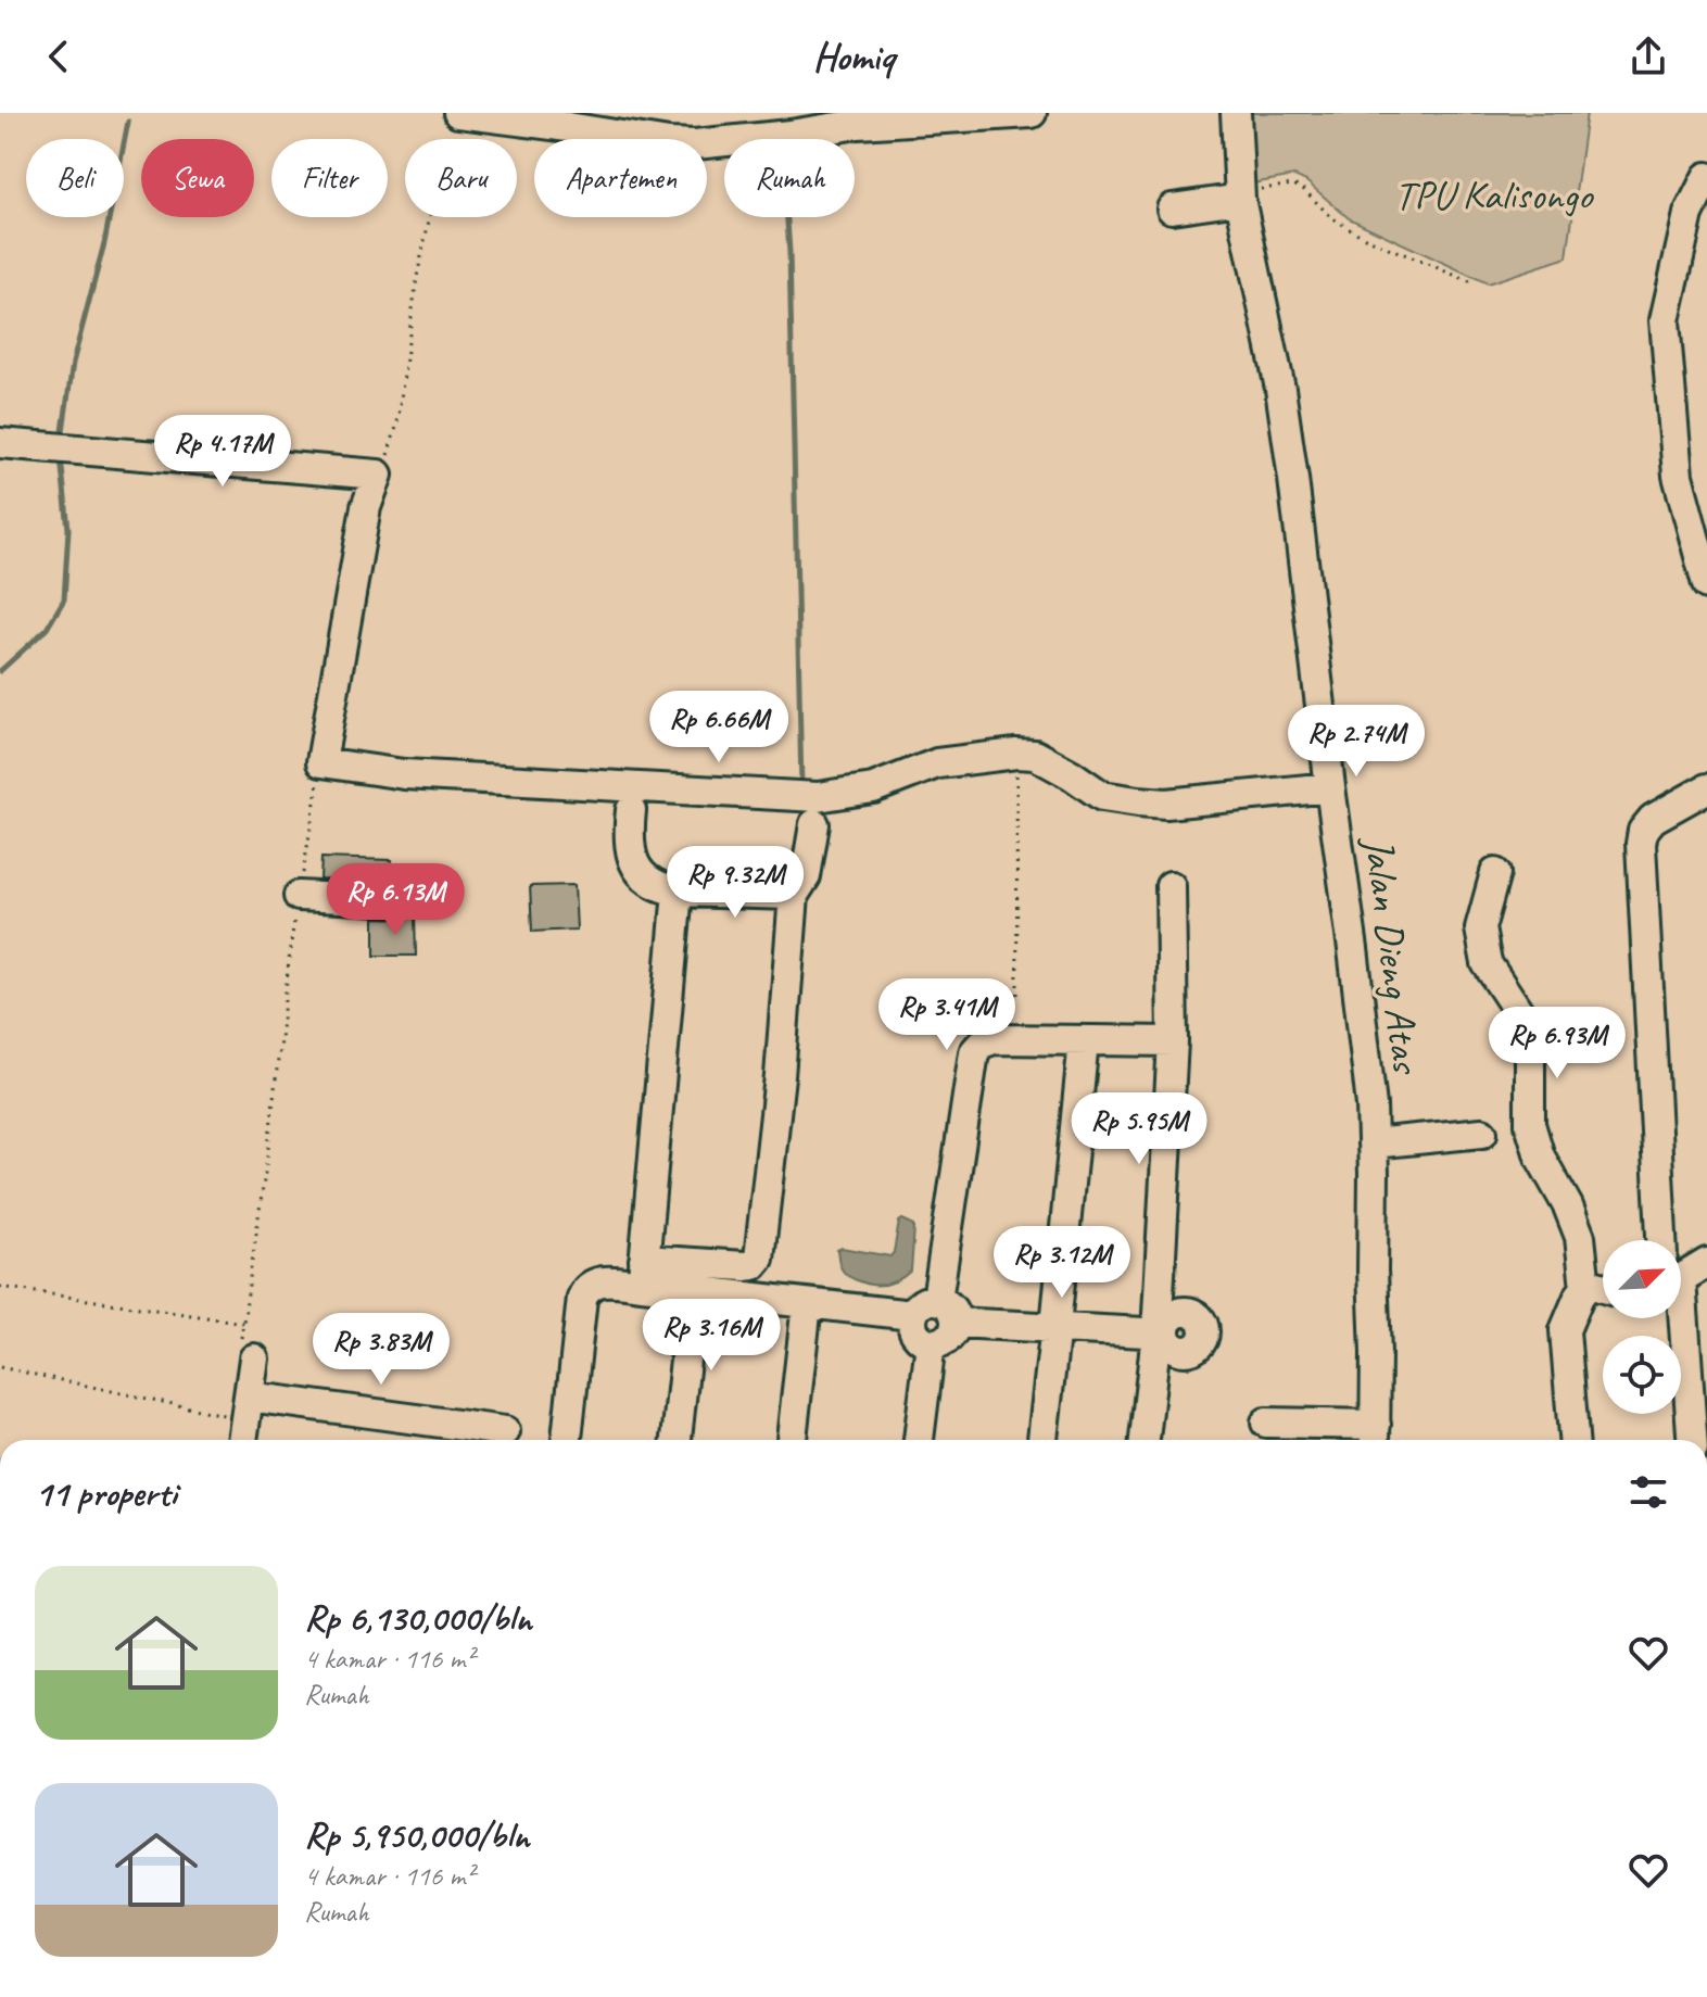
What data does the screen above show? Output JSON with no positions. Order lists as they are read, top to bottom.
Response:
{
  "streets": {
    "street": ["Jalan Dieng Atas"]
  },
  "parks": ["TPU Kalisongo"],
  "north": "top right",
  "page": {
    "header": "Homiq",
    "chip": [
      "Beli",
      "Sewa",
      "Filter",
      "Baru",
      "Apartemen",
      "Rumah"
    ],
    "price": [
      "Rp 4.17M",
      "Rp 6.66M",
      "Rp 2.74M",
      "Rp 9.32M",
      "Rp 6.13M",
      "Rp 3.41M",
      "Rp 6.93M",
      "Rp 5.95M",
      "Rp 3.12M",
      "Rp 3.16M",
      "Rp 3.83M"
    ],
    "heading": "11 properti",
    "list": [
      {
        "name": "Rp 6,130,000/bln",
        "note": "4 kamar · 116 m² · Rumah"
      },
      {
        "name": "Rp 5,950,000/bln",
        "note": "4 kamar · 116 m² · Rumah"
      }
    ]
  }
}
